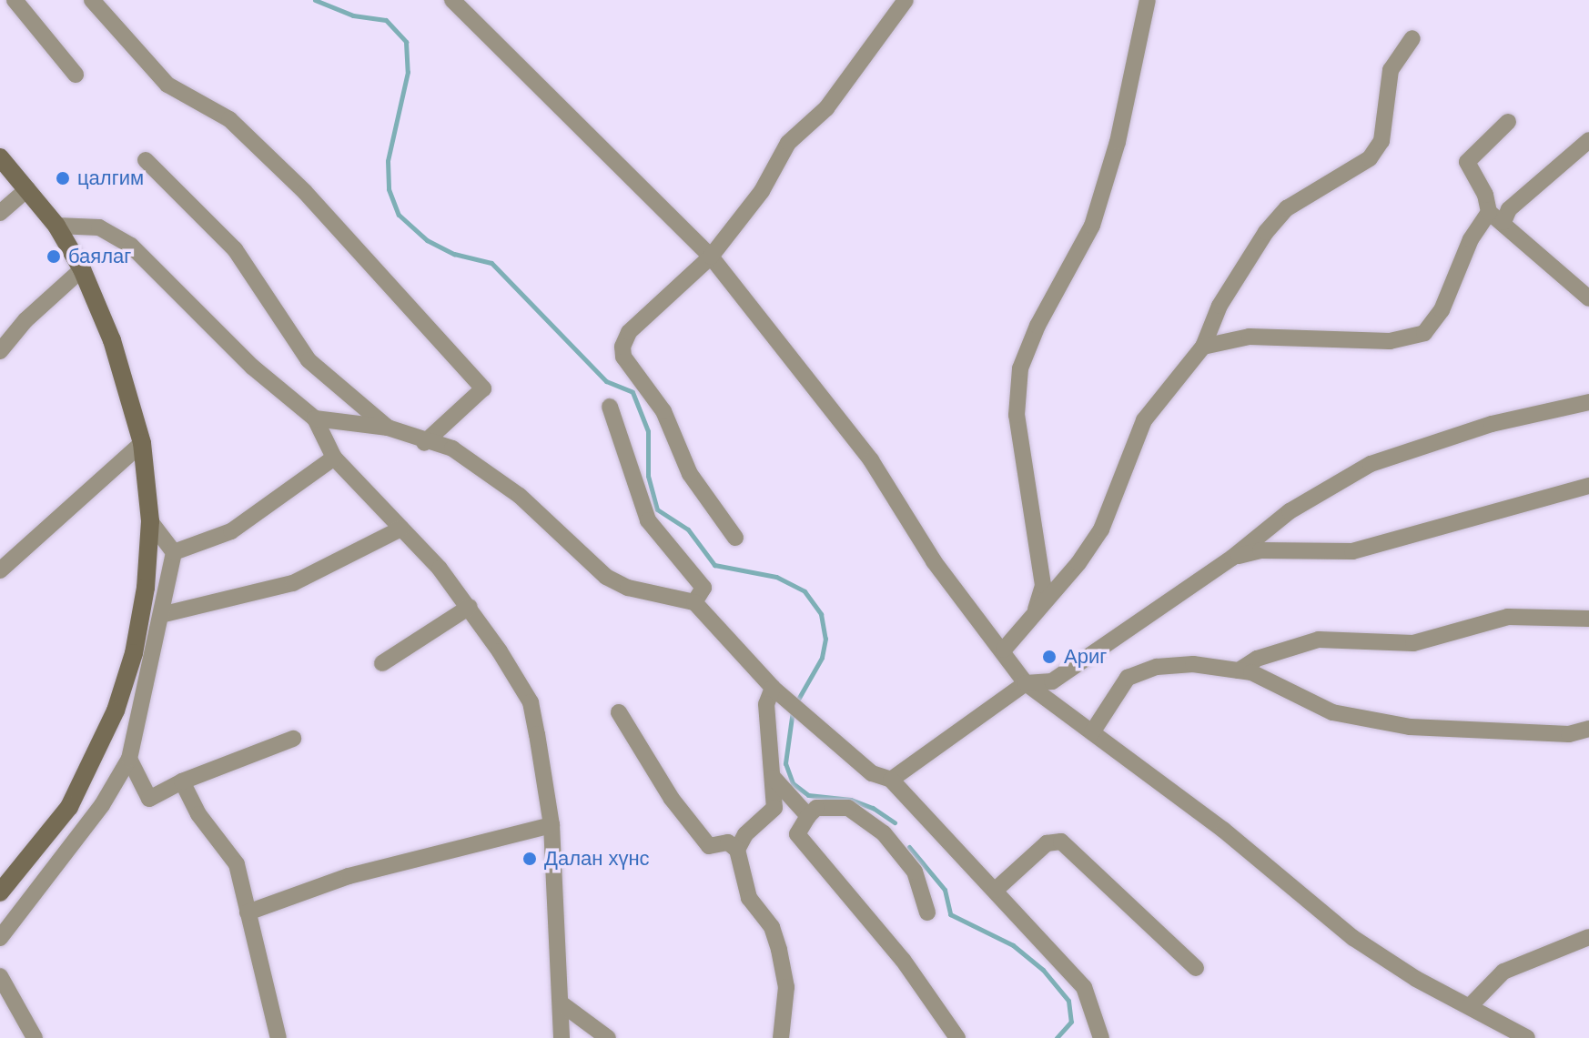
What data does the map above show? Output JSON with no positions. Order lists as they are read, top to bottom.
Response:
{
  "places": [
    "цалгим",
    "баялаг",
    "Ариг",
    "Далан хүнс"
  ]
}
